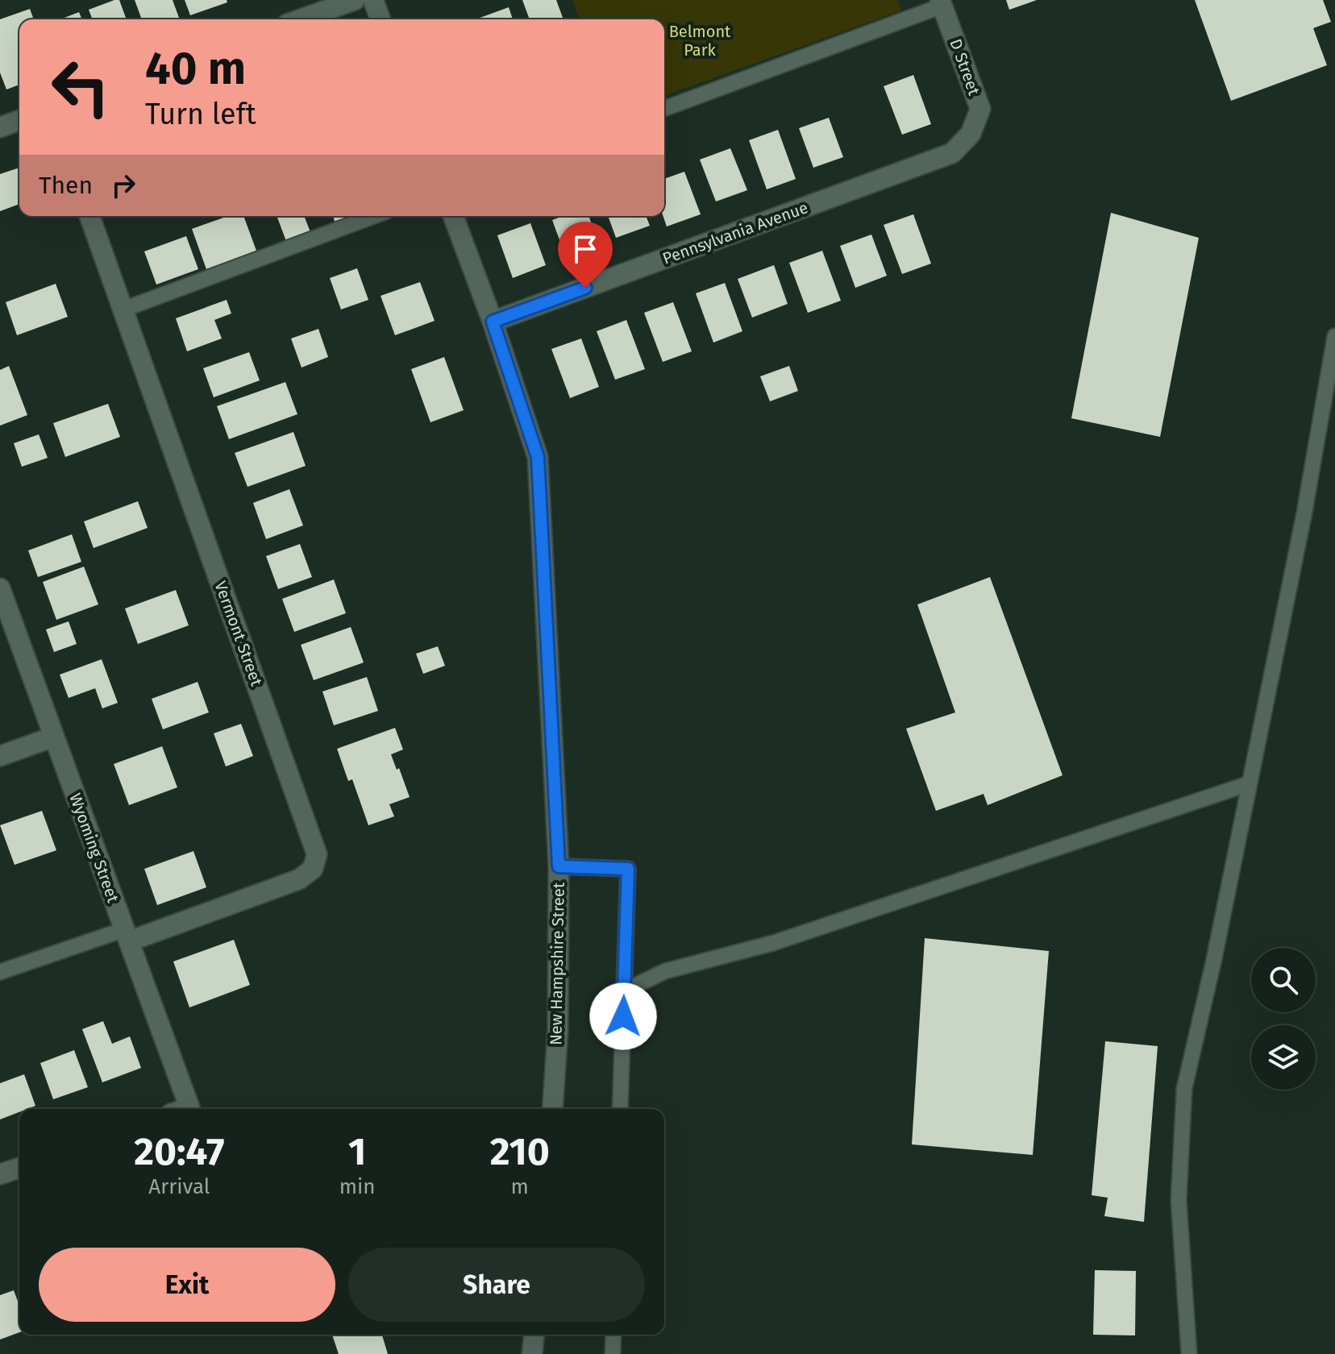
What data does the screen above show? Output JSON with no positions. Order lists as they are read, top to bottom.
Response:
{
  "streets": {
    "street": [
      "D Street",
      "Pennsylvania Avenue",
      "Vermont Street",
      "Wyoming Street",
      "New Hampshire Street"
    ]
  },
  "crossings": [
    ["D Street", "Pennsylvania Avenue"],
    ["Pennsylvania Avenue", "New Hampshire Street"],
    ["Vermont Street", "Wyoming Street"]
  ],
  "parks": ["Belmont Park"],
  "page": {
    "turn": ["40 m", "Turn left"],
    "then": "Then",
    "eta": [
      "20:47",
      "Arrival",
      "1",
      "min",
      "210",
      "m"
    ],
    "buttons": ["Exit", "Share"]
  }
}
